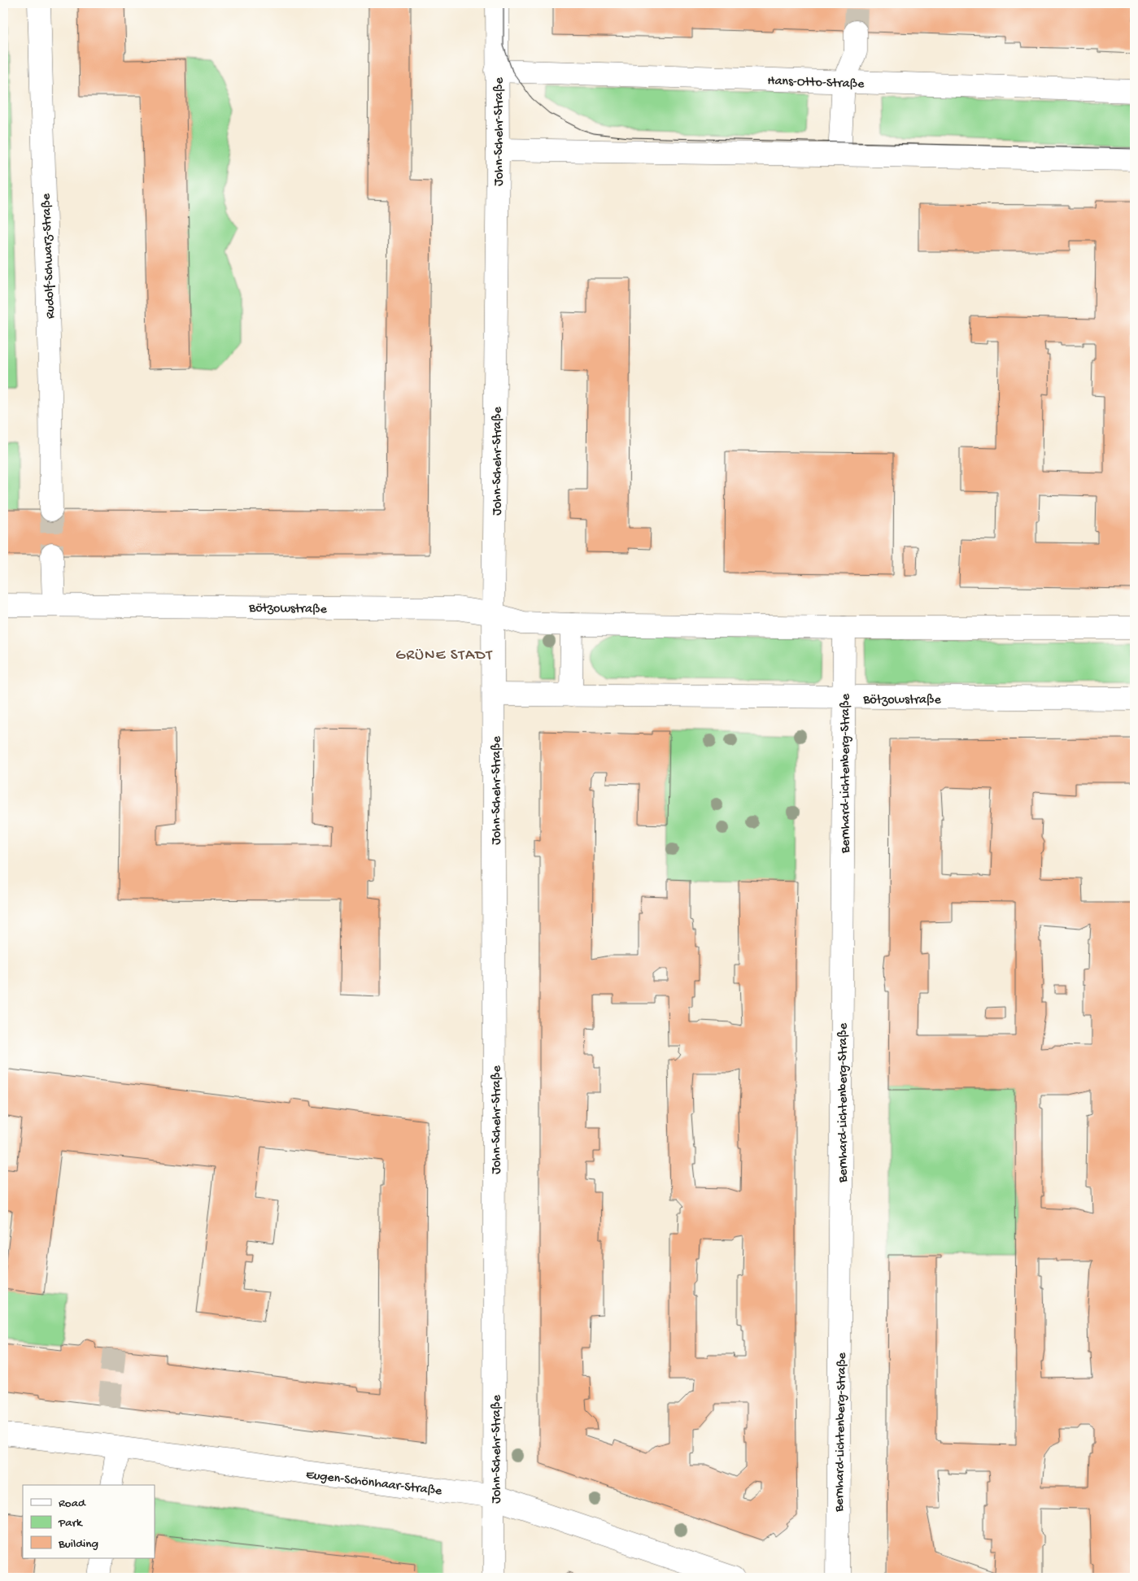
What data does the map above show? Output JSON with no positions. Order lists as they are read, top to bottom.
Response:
{
  "streets": {
    "street": [
      "Hans-Otto-Straße",
      "John-Schehr-Straße",
      "Rudolf-Schwarz-Straße",
      "Bötzowstraße",
      "Bernhard-Lichtenberg-Straße",
      "Eugen-Schönhaar-Straße"
    ]
  },
  "crossings": [
    ["Hans-Otto-Straße", "John-Schehr-Straße"],
    ["John-Schehr-Straße", "Bötzowstraße"],
    ["John-Schehr-Straße", "Eugen-Schönhaar-Straße"],
    ["Bötzowstraße", "Bernhard-Lichtenberg-Straße"]
  ],
  "districts": ["GRÜNE STADT"],
  "legend": ["Road", "Park", "Building"]
}
